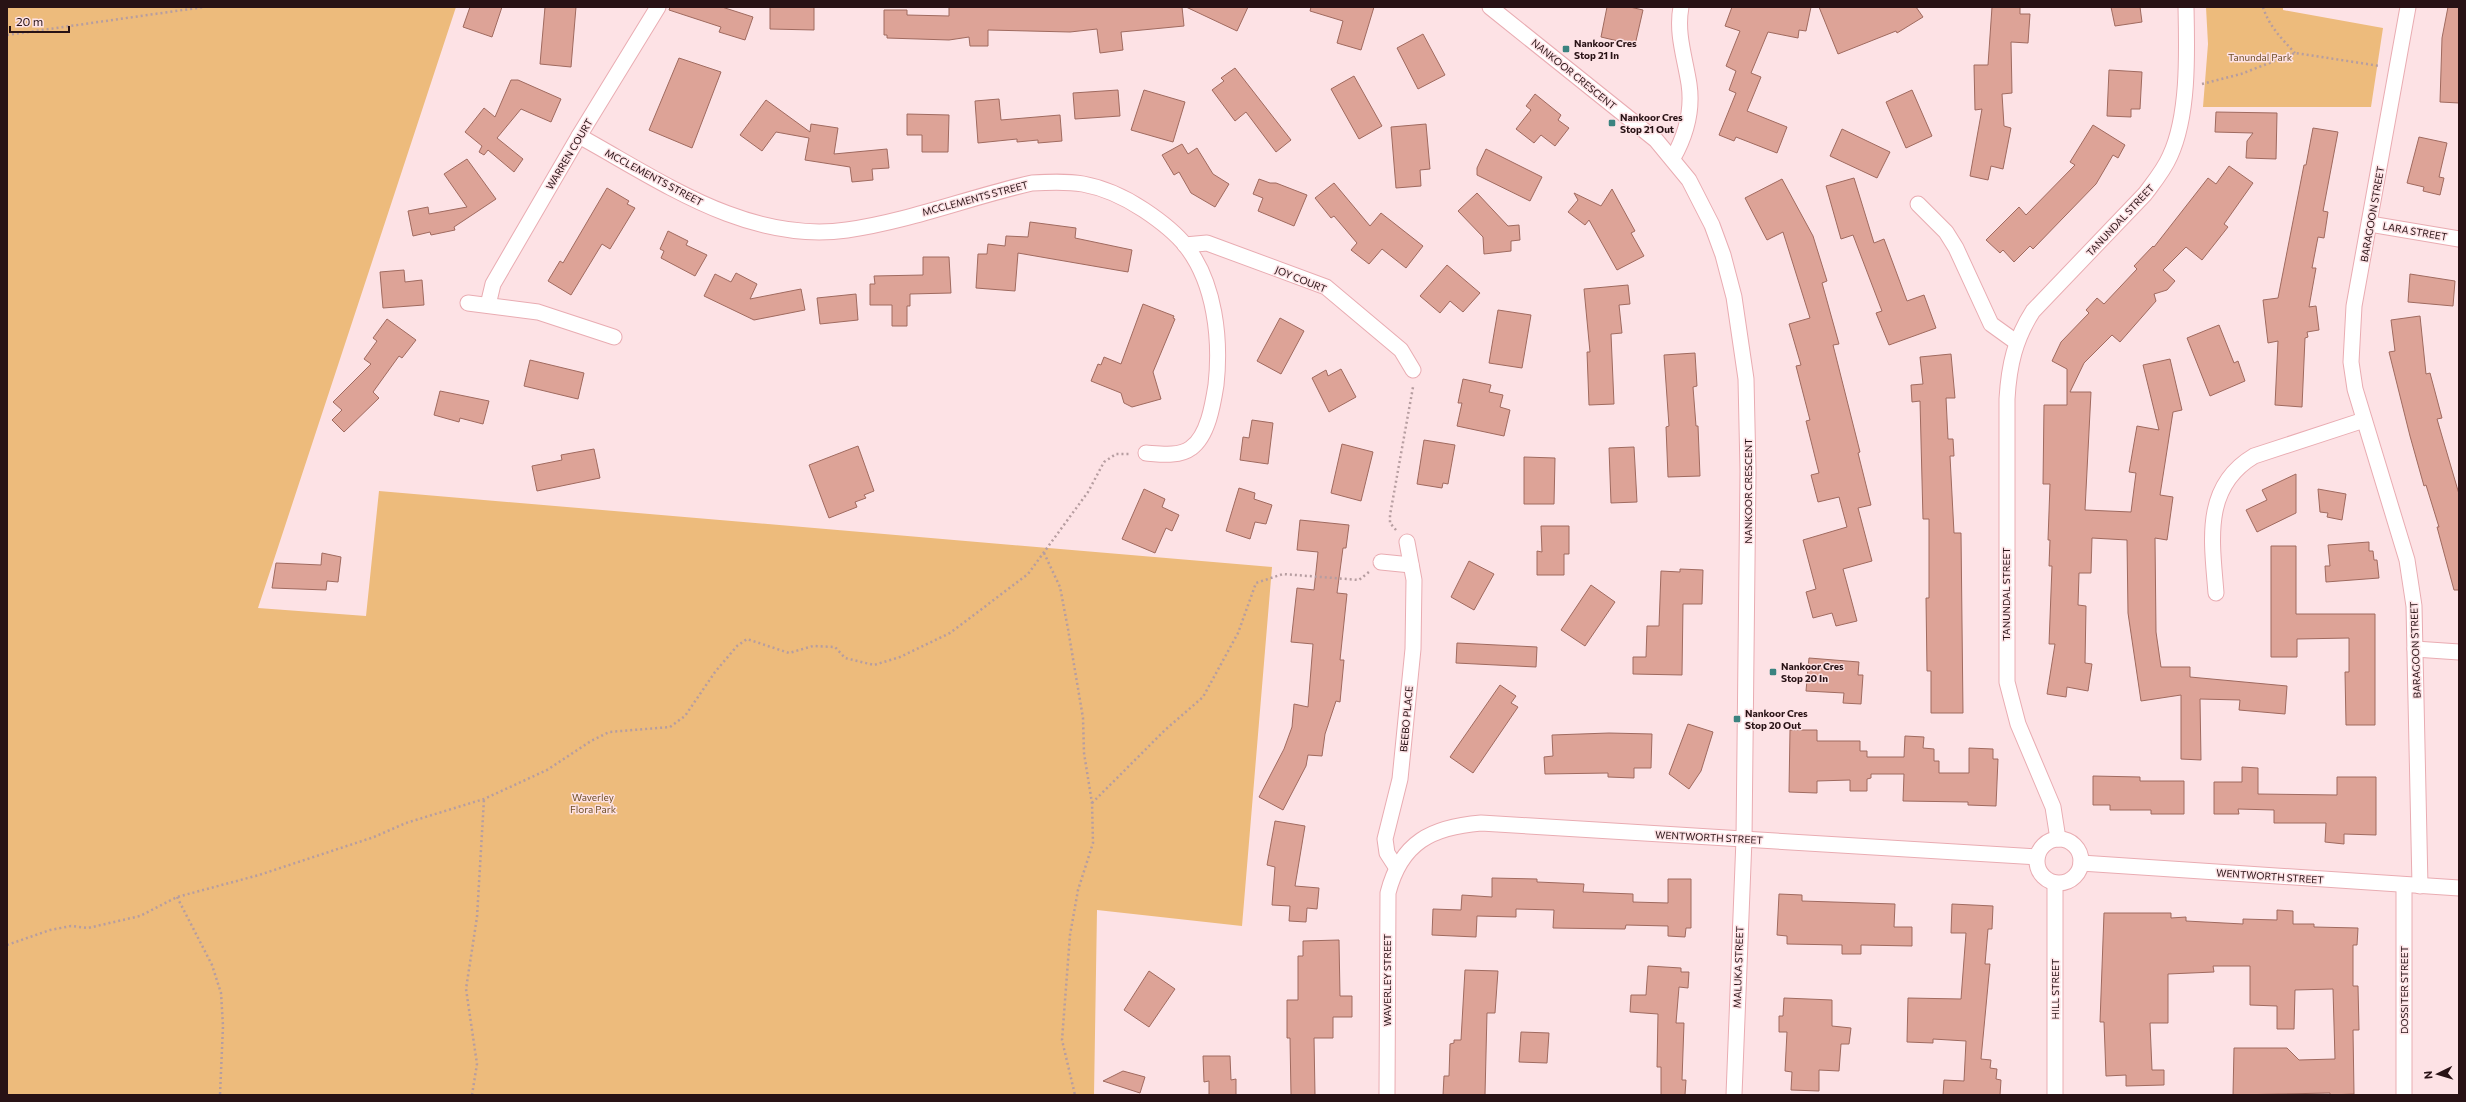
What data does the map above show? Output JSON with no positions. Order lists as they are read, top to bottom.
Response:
{
  "streets": {
    "street": [
      "NANKOOR CRESCENT",
      "WARREN COURT",
      "MCCLEMENTS STREET",
      "BARAGOON STREET",
      "TANUNDAL STREET",
      "LARA STREET",
      "JOY COURT",
      "BEEBO PLACE",
      "WENTWORTH STREET",
      "MALUKA STREET",
      "WAVERLEY STREET",
      "HILL STREET",
      "DOSSITER STREET"
    ]
  },
  "crossings": [
    ["NANKOOR CRESCENT", "WENTWORTH STREET"],
    ["NANKOOR CRESCENT", "MALUKA STREET"],
    ["WARREN COURT", "MCCLEMENTS STREET"],
    ["MCCLEMENTS STREET", "JOY COURT"],
    ["BARAGOON STREET", "LARA STREET"],
    ["BARAGOON STREET", "WENTWORTH STREET"],
    ["TANUNDAL STREET", "WENTWORTH STREET"],
    ["TANUNDAL STREET", "HILL STREET"],
    ["BEEBO PLACE", "WENTWORTH STREET"],
    ["BEEBO PLACE", "WAVERLEY STREET"],
    ["WENTWORTH STREET", "MALUKA STREET"],
    ["WENTWORTH STREET", "WAVERLEY STREET"],
    ["WENTWORTH STREET", "HILL STREET"],
    ["WENTWORTH STREET", "DOSSITER STREET"]
  ],
  "parks": ["Tanundal Park", "Waverley Flora Park"],
  "places": {
    "transit": [
      "Nankoor Cres Stop 21 In",
      "Nankoor Cres Stop 21 Out",
      "Nankoor Cres Stop 20 In",
      "Nankoor Cres Stop 20 Out"
    ]
  },
  "scale_bar": "20 m",
  "north": "left"
}
